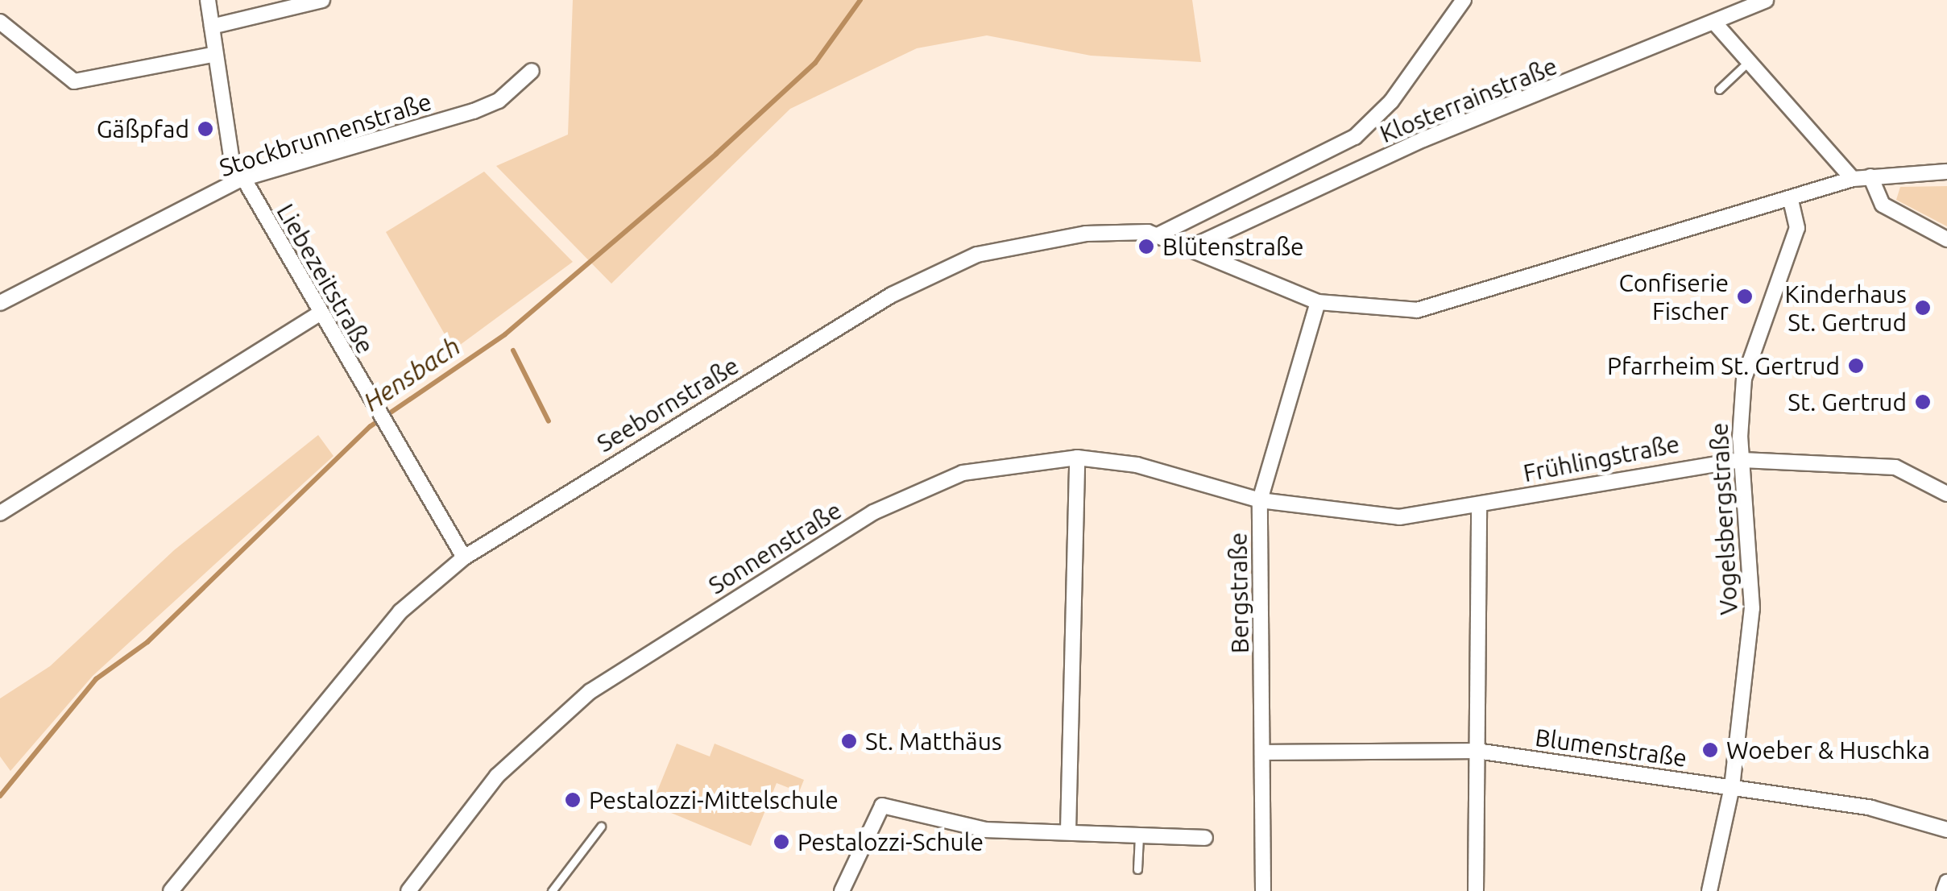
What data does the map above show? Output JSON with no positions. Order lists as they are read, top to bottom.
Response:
{
  "streets": {
    "street": [
      "Klosterrainstraße",
      "Stockbrunnenstraße",
      "Liebezeitstraße",
      "Seebornstraße",
      "Frühlingstraße",
      "Vogelsbergstraße",
      "Sonnenstraße",
      "Bergstraße",
      "Blumenstraße"
    ]
  },
  "crossings": [
    ["Klosterrainstraße", "Seebornstraße"],
    ["Stockbrunnenstraße", "Liebezeitstraße"],
    ["Liebezeitstraße", "Seebornstraße"],
    ["Seebornstraße", "Bergstraße"],
    ["Frühlingstraße", "Vogelsbergstraße"],
    ["Frühlingstraße", "Sonnenstraße"],
    ["Frühlingstraße", "Bergstraße"],
    ["Vogelsbergstraße", "Blumenstraße"],
    ["Sonnenstraße", "Bergstraße"],
    ["Bergstraße", "Blumenstraße"]
  ],
  "water": ["Hensbach"],
  "places": [
    "Gäßpfad",
    "Blütenstraße",
    "Confiserie Fischer",
    "Kinderhaus St. Gertrud",
    "Pfarrheim St. Gertrud",
    "St. Gertrud",
    "St. Matthäus",
    "Woeber & Huschka",
    "Pestalozzi-Mittelschule",
    "Pestalozzi-Schule"
  ]
}
